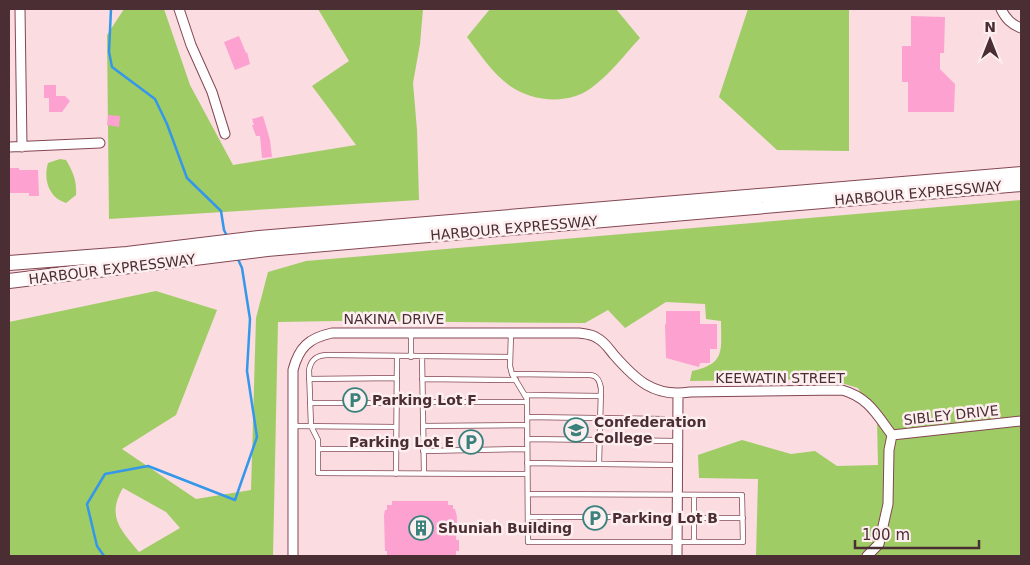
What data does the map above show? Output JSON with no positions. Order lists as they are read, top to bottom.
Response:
{
  "streets": {
    "main road": ["HARBOUR EXPRESSWAY"],
    "street": ["NAKINA DRIVE", "KEEWATIN STREET", "SIBLEY DRIVE"]
  },
  "crossings": [
    ["NAKINA DRIVE", "KEEWATIN STREET"],
    ["KEEWATIN STREET", "SIBLEY DRIVE"]
  ],
  "places": {
    "parking": ["Parking Lot F", "Parking Lot E", "Parking Lot B"],
    "school or university": ["Confederation College"],
    "building": ["Shuniah Building"]
  },
  "scale_bar": "100 m",
  "north": "top"
}
